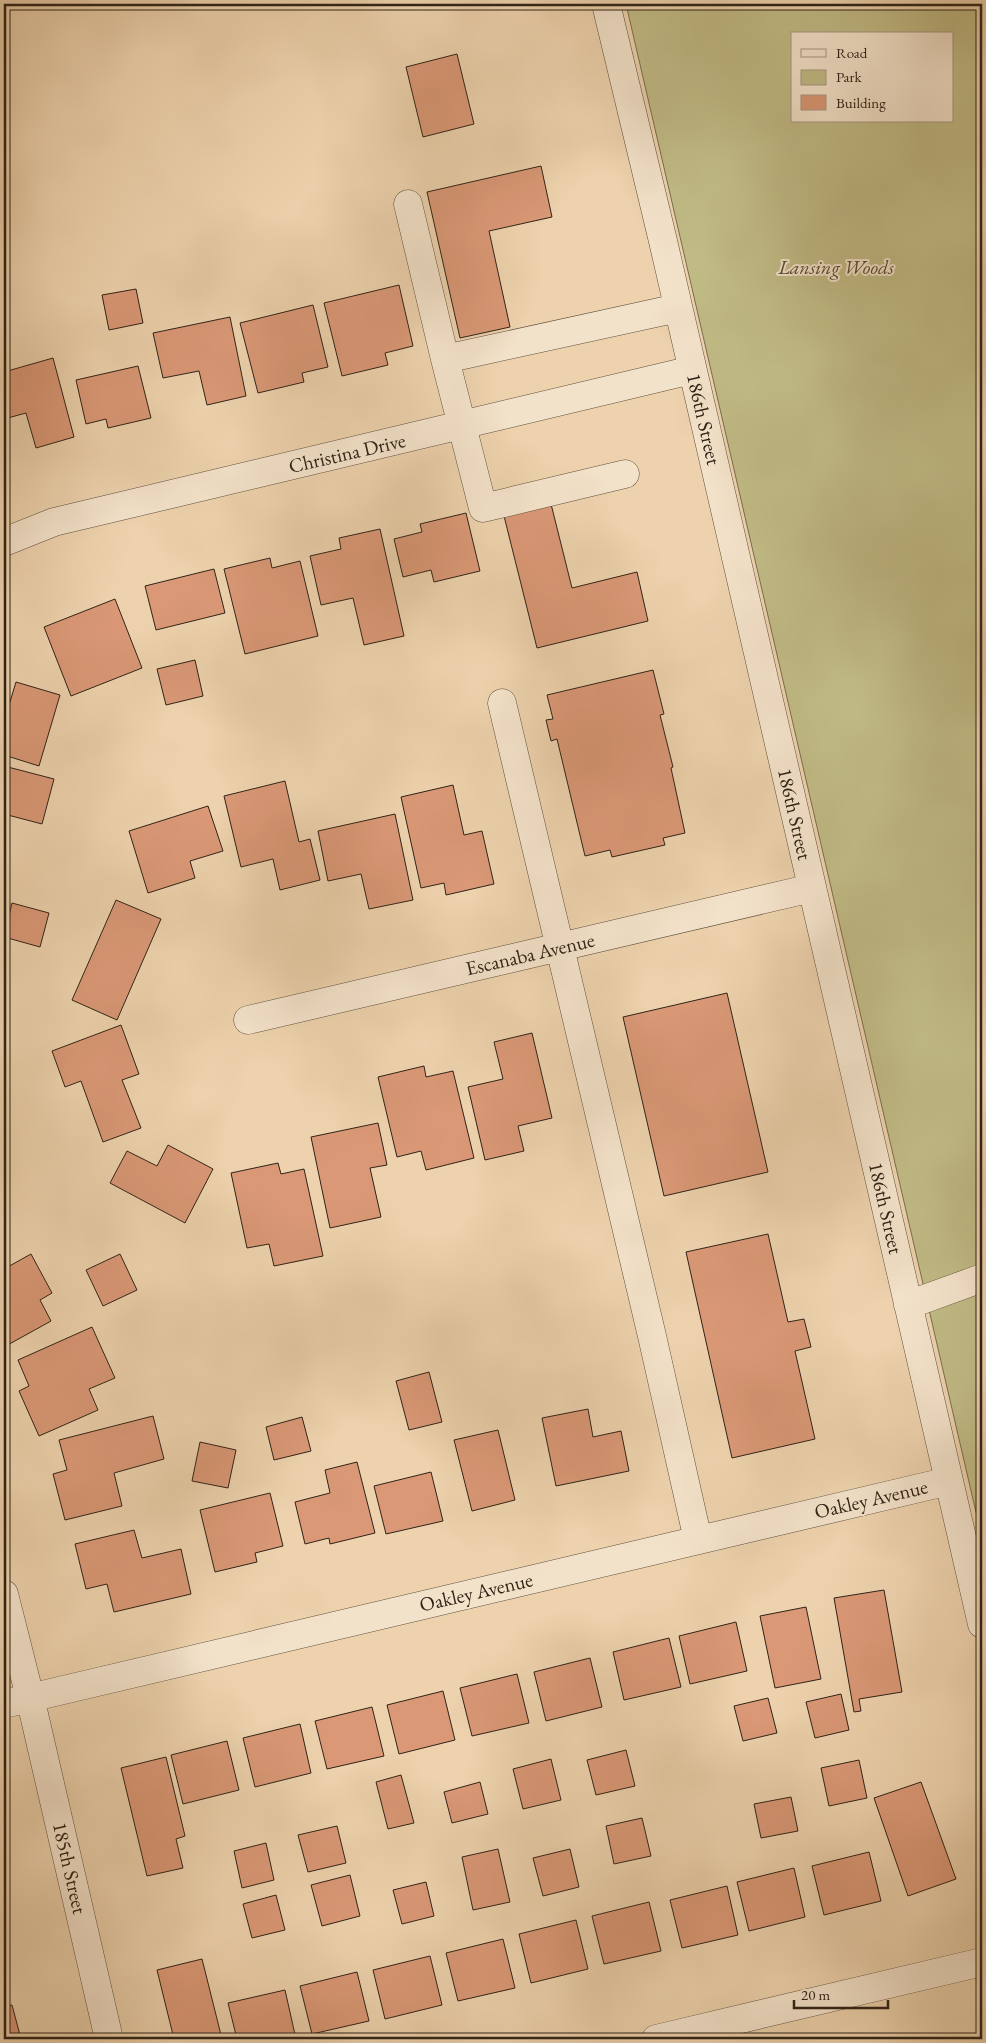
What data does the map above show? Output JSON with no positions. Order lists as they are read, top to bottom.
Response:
{
  "streets": {
    "street": [
      "186th Street",
      "Christina Drive",
      "Escanaba Avenue",
      "Oakley Avenue",
      "185th Street"
    ]
  },
  "crossings": [
    ["186th Street", "Christina Drive"],
    ["186th Street", "Escanaba Avenue"],
    ["186th Street", "Oakley Avenue"],
    ["Oakley Avenue", "185th Street"]
  ],
  "parks": ["Lansing Woods"],
  "legend": ["Road", "Park", "Building"],
  "scale_bar": "20 m"
}
